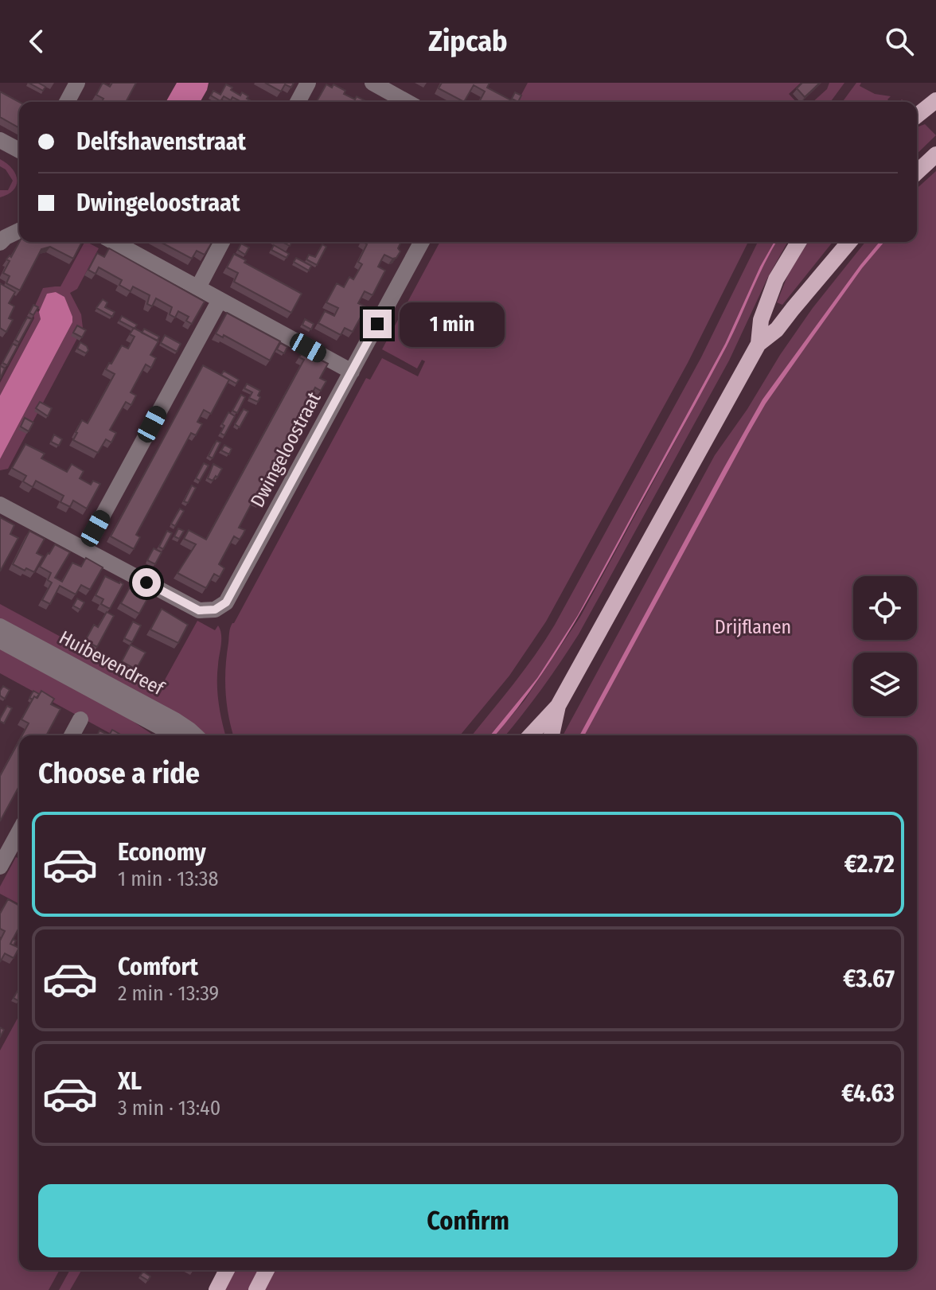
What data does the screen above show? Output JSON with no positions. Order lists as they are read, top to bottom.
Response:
{
  "streets": {
    "street": ["Dwingeloostraat", "Huibevendreef"]
  },
  "parks": ["Drijflanen"],
  "page": {
    "header": "Zipcab",
    "banner": ["Delfshavenstraat", "Dwingeloostraat"],
    "bubble": "1 min",
    "heading": "Choose a ride",
    "list": [
      {
        "name": "Economy",
        "note": "1 min · 13:38",
        "value": "€2.72"
      },
      {
        "name": "Comfort",
        "note": "2 min · 13:39",
        "value": "€3.67"
      },
      {
        "name": "XL",
        "note": "3 min · 13:40",
        "value": "€4.63"
      }
    ],
    "buttons": "Confirm"
  }
}
